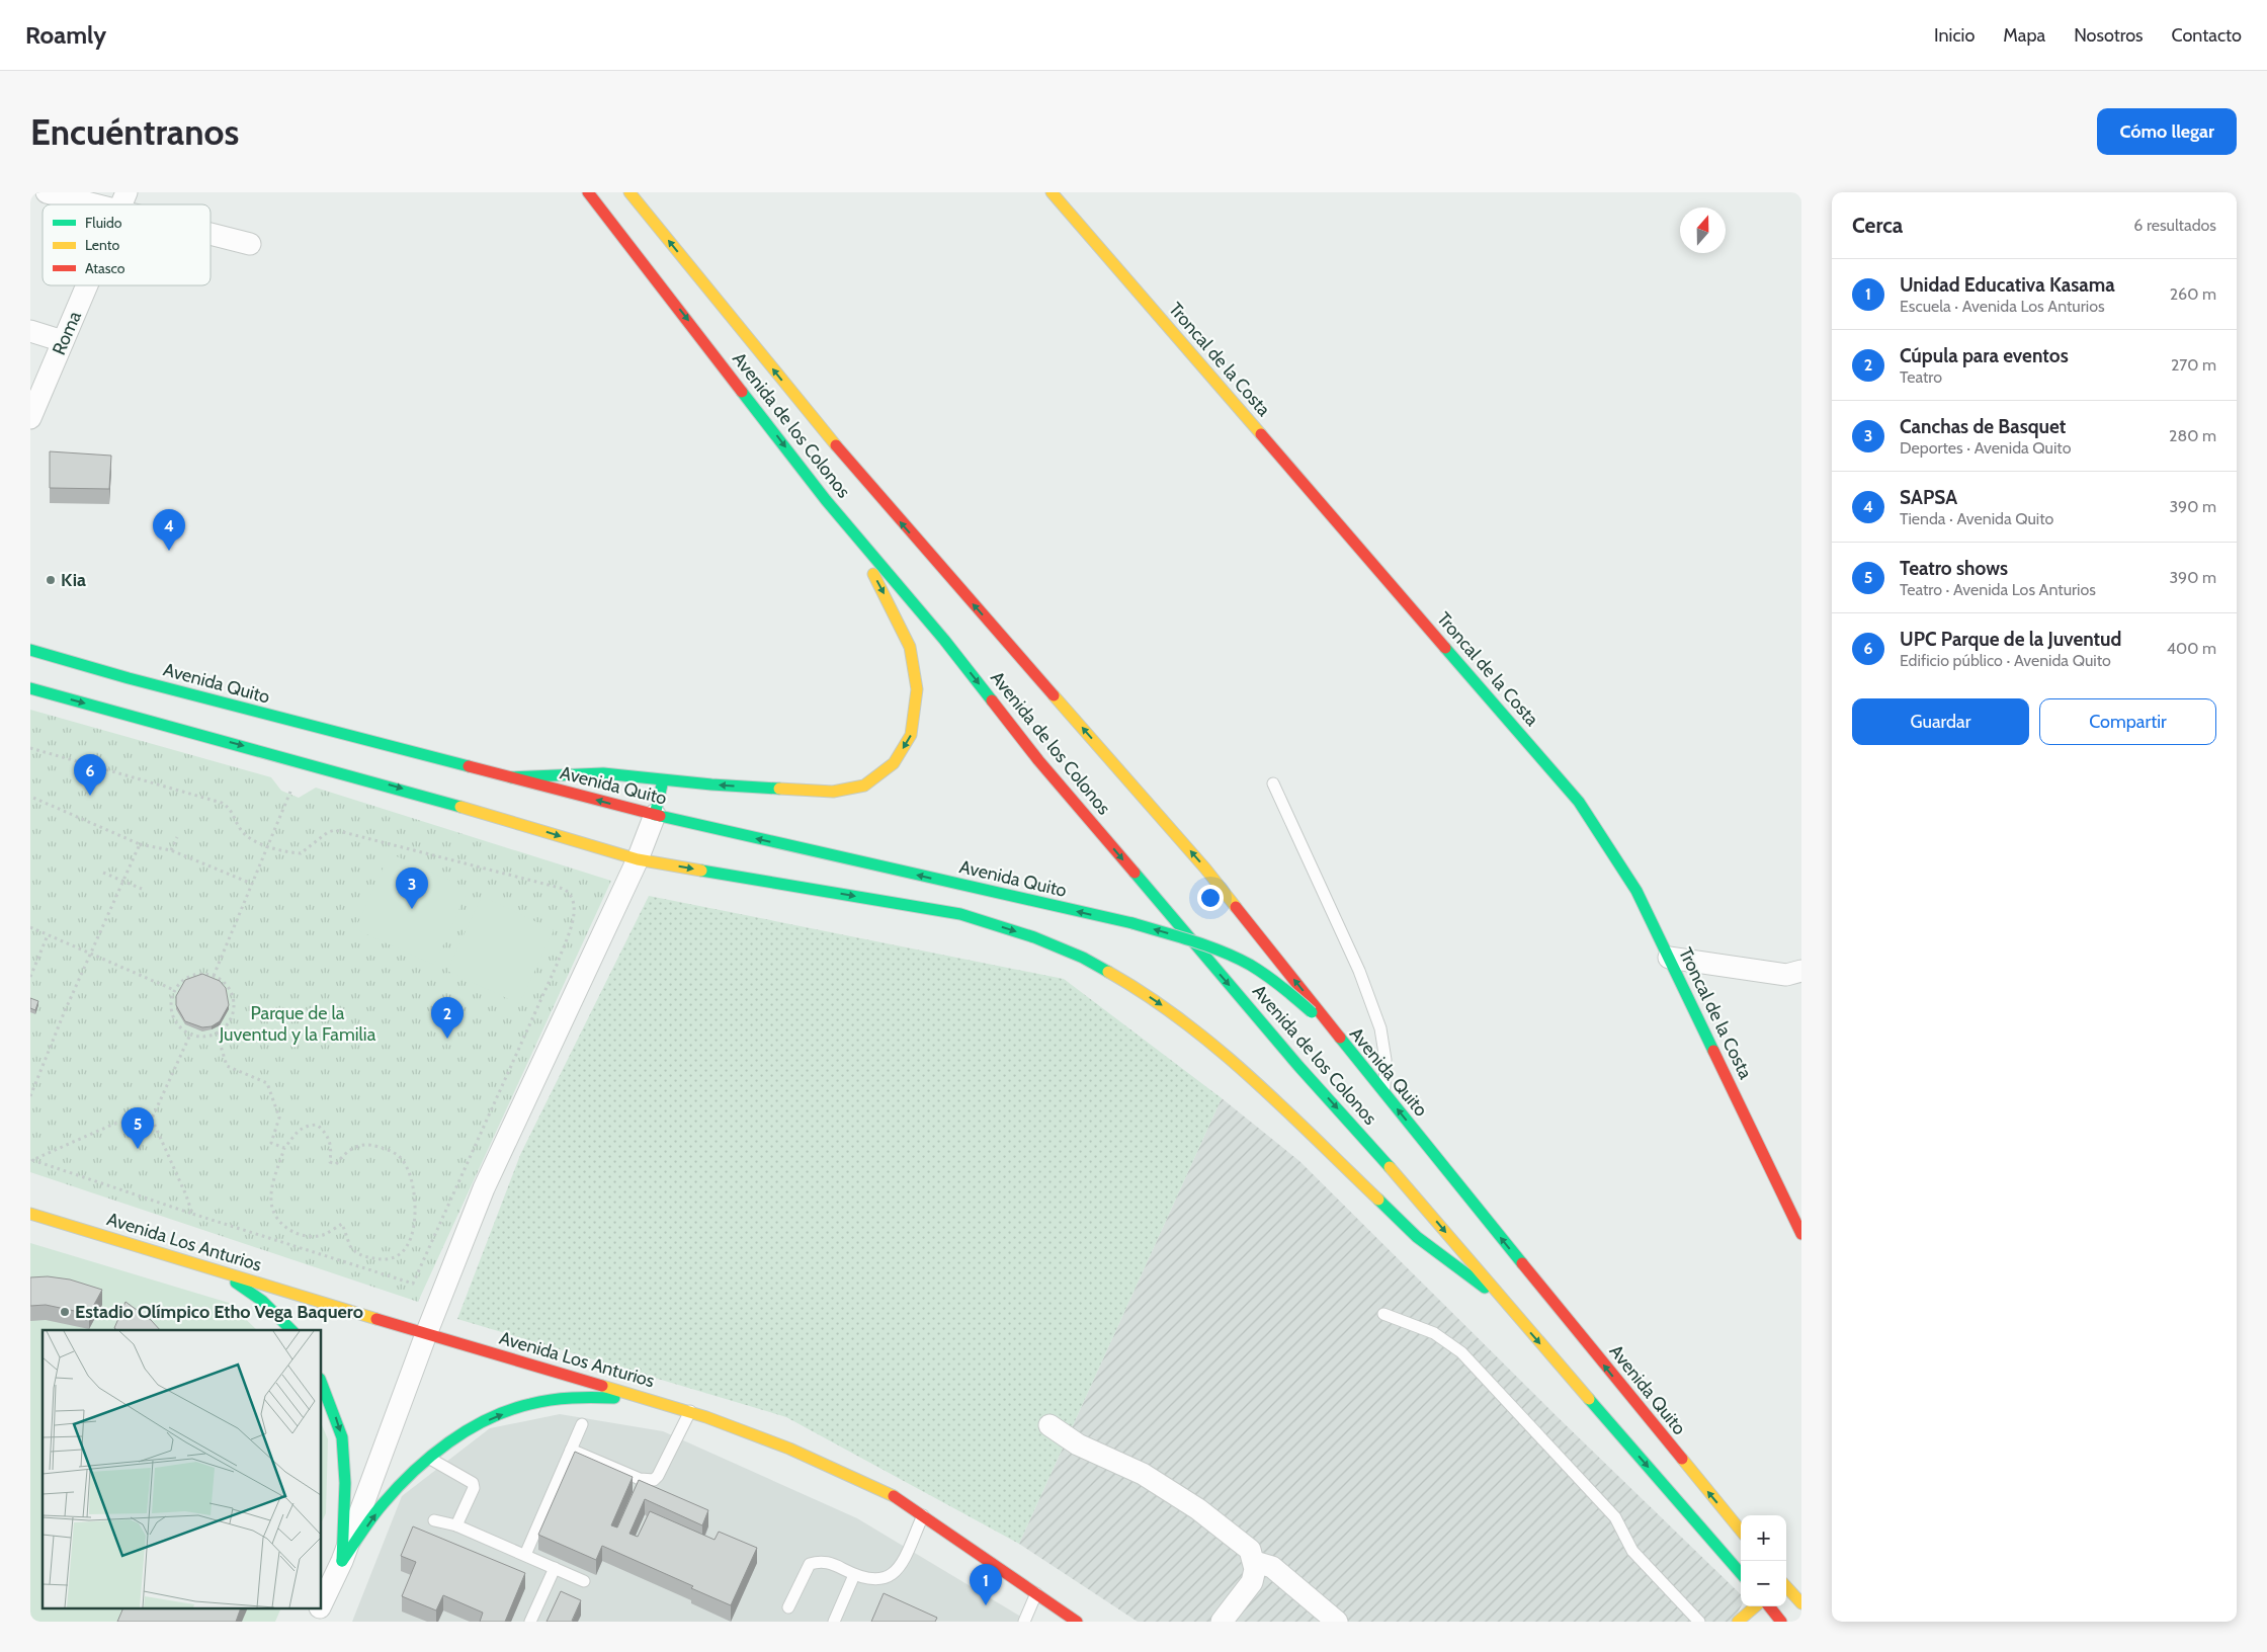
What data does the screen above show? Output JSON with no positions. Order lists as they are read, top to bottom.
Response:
{
  "streets": {
    "main road": [
      "Troncal de la Costa",
      "Avenida de los Colonos",
      "Avenida Quito",
      "Avenida Los Anturios"
    ],
    "street": ["Roma"]
  },
  "crossings": [
    ["Avenida de los Colonos", "Avenida Quito"]
  ],
  "parks": ["Parque de la Juventud y la Familia"],
  "places": ["Kia", "Estadio Olímpico Etho Vega Baquero"],
  "legend": ["Fluido", "Lento", "Atasco"],
  "north": "top",
  "page": {
    "header": "Roamly",
    "nav": [
      "Inicio",
      "Mapa",
      "Nosotros",
      "Contacto"
    ],
    "buttons": [
      "Cómo llegar",
      ["Guardar", "Compartir"]
    ],
    "title": "Encuéntranos",
    "heading": ["Cerca", "6 resultados"],
    "list": [
      {
        "mark": "1",
        "name": "Unidad Educativa Kasama",
        "note": "Escuela · Avenida Los Anturios",
        "value": "260 m"
      },
      {
        "mark": "2",
        "name": "Cúpula para eventos",
        "note": "Teatro",
        "value": "270 m"
      },
      {
        "mark": "3",
        "name": "Canchas de Basquet",
        "note": "Deportes · Avenida Quito",
        "value": "280 m"
      },
      {
        "mark": "4",
        "name": "SAPSA",
        "note": "Tienda · Avenida Quito",
        "value": "390 m"
      },
      {
        "mark": "5",
        "name": "Teatro shows",
        "note": "Teatro · Avenida Los Anturios",
        "value": "390 m"
      },
      {
        "mark": "6",
        "name": "UPC Parque de la Juventud",
        "note": "Edificio público · Avenida Quito",
        "value": "400 m"
      }
    ],
    "pins": [
      "4",
      "6",
      "3",
      "2",
      "5",
      "1"
    ],
    "map_buttons": ["+", "−"]
  }
}
